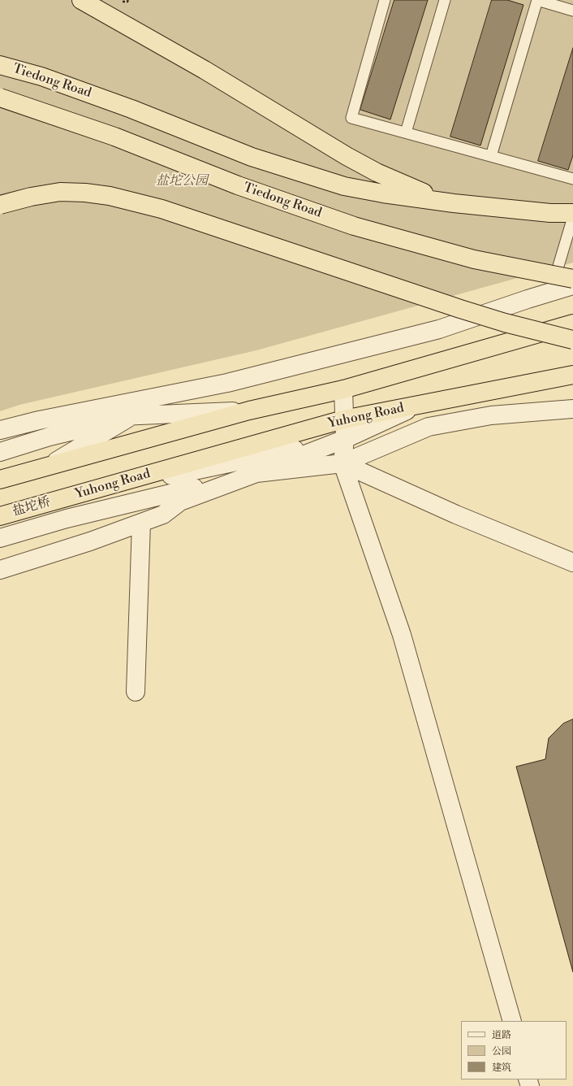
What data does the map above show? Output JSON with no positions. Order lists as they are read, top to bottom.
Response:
{
  "streets": {
    "highway": ["Tiedong Road", "Yuhong Road", "盐坨桥"]
  },
  "crossings": [
    ["Yuhong Road", "盐坨桥"]
  ],
  "parks": ["盐坨公园"],
  "legend": ["道路", "公园", "建筑"]
}
